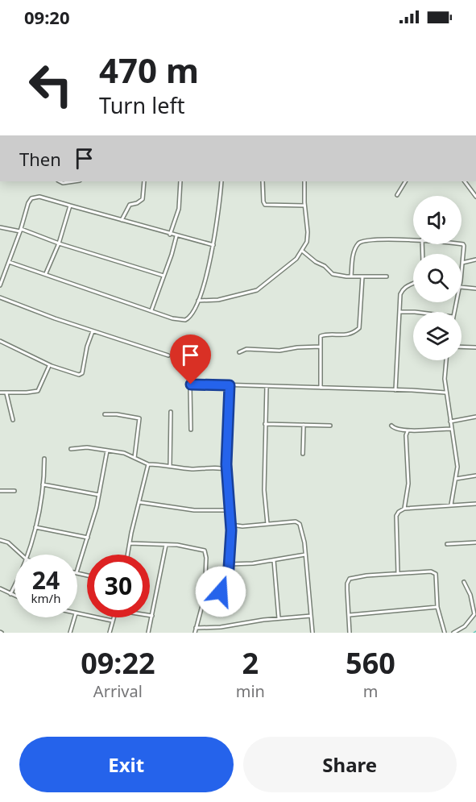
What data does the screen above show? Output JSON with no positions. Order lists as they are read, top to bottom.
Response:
{
  "page": {
    "status": "09:20",
    "turn": ["470 m", "Turn left"],
    "then": "Then",
    "speed": "24 km/h",
    "limit": "30",
    "eta": [
      "09:22",
      "Arrival",
      "2",
      "min",
      "560",
      "m"
    ],
    "buttons": ["Exit", "Share"]
  }
}
